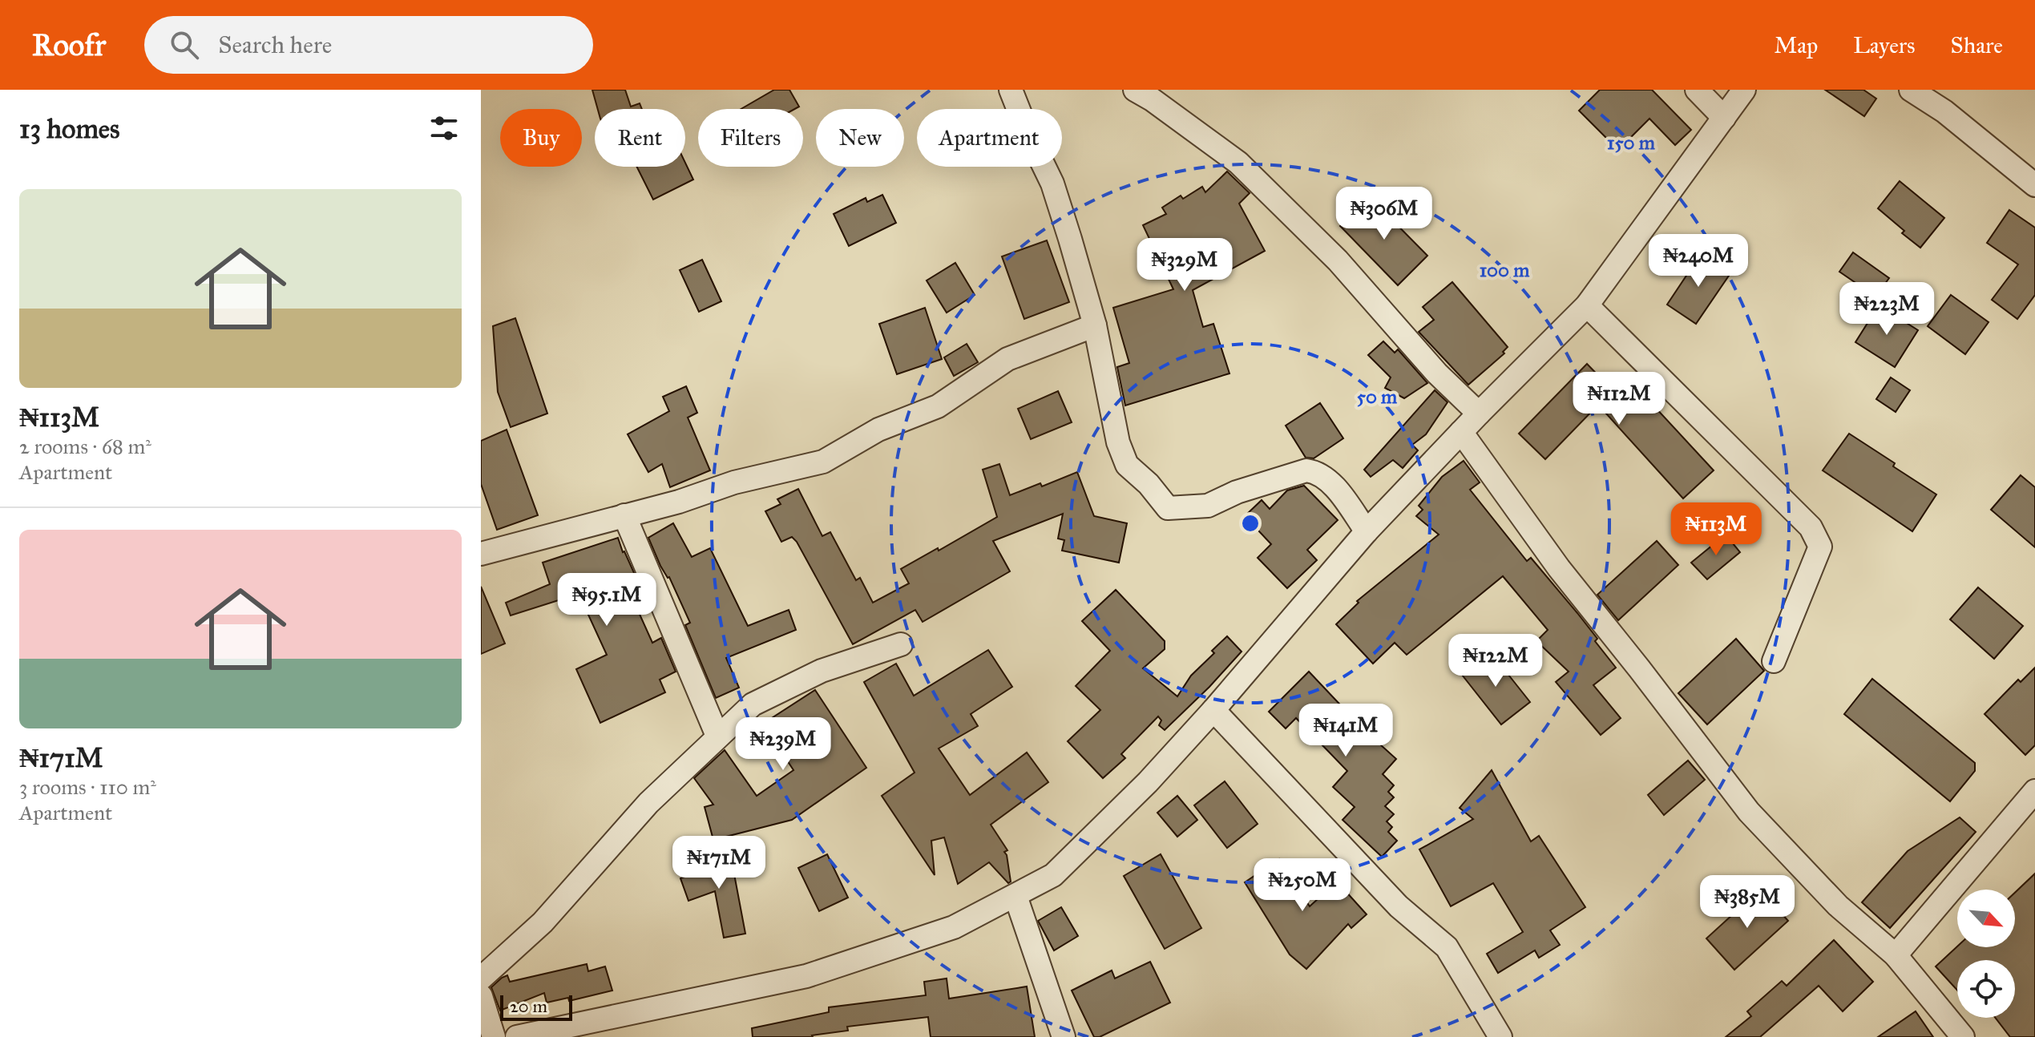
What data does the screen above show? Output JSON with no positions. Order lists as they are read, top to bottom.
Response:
{
  "scale_bar": "20 m",
  "north": "bottom right",
  "page": {
    "header": "Roofr",
    "search": "Search here",
    "nav": ["Map", "Layers", "Share"],
    "heading": "13 homes",
    "chip": [
      "Buy",
      "Rent",
      "Filters",
      "New",
      "Apartment"
    ],
    "list": [
      {
        "name": "₦113M",
        "note": "2 rooms · 68 m² · Apartment"
      },
      {
        "name": "₦171M",
        "note": "3 rooms · 110 m² · Apartment"
      }
    ],
    "price": [
      "₦306M",
      "₦240M",
      "₦329M",
      "₦223M",
      "₦112M",
      "₦113M",
      "₦95.1M",
      "₦122M",
      "₦141M",
      "₦239M",
      "₦171M",
      "₦250M",
      "₦385M"
    ],
    "scale": "20 m"
  },
  "rings": ["150 m", "100 m", "50 m"]
}
